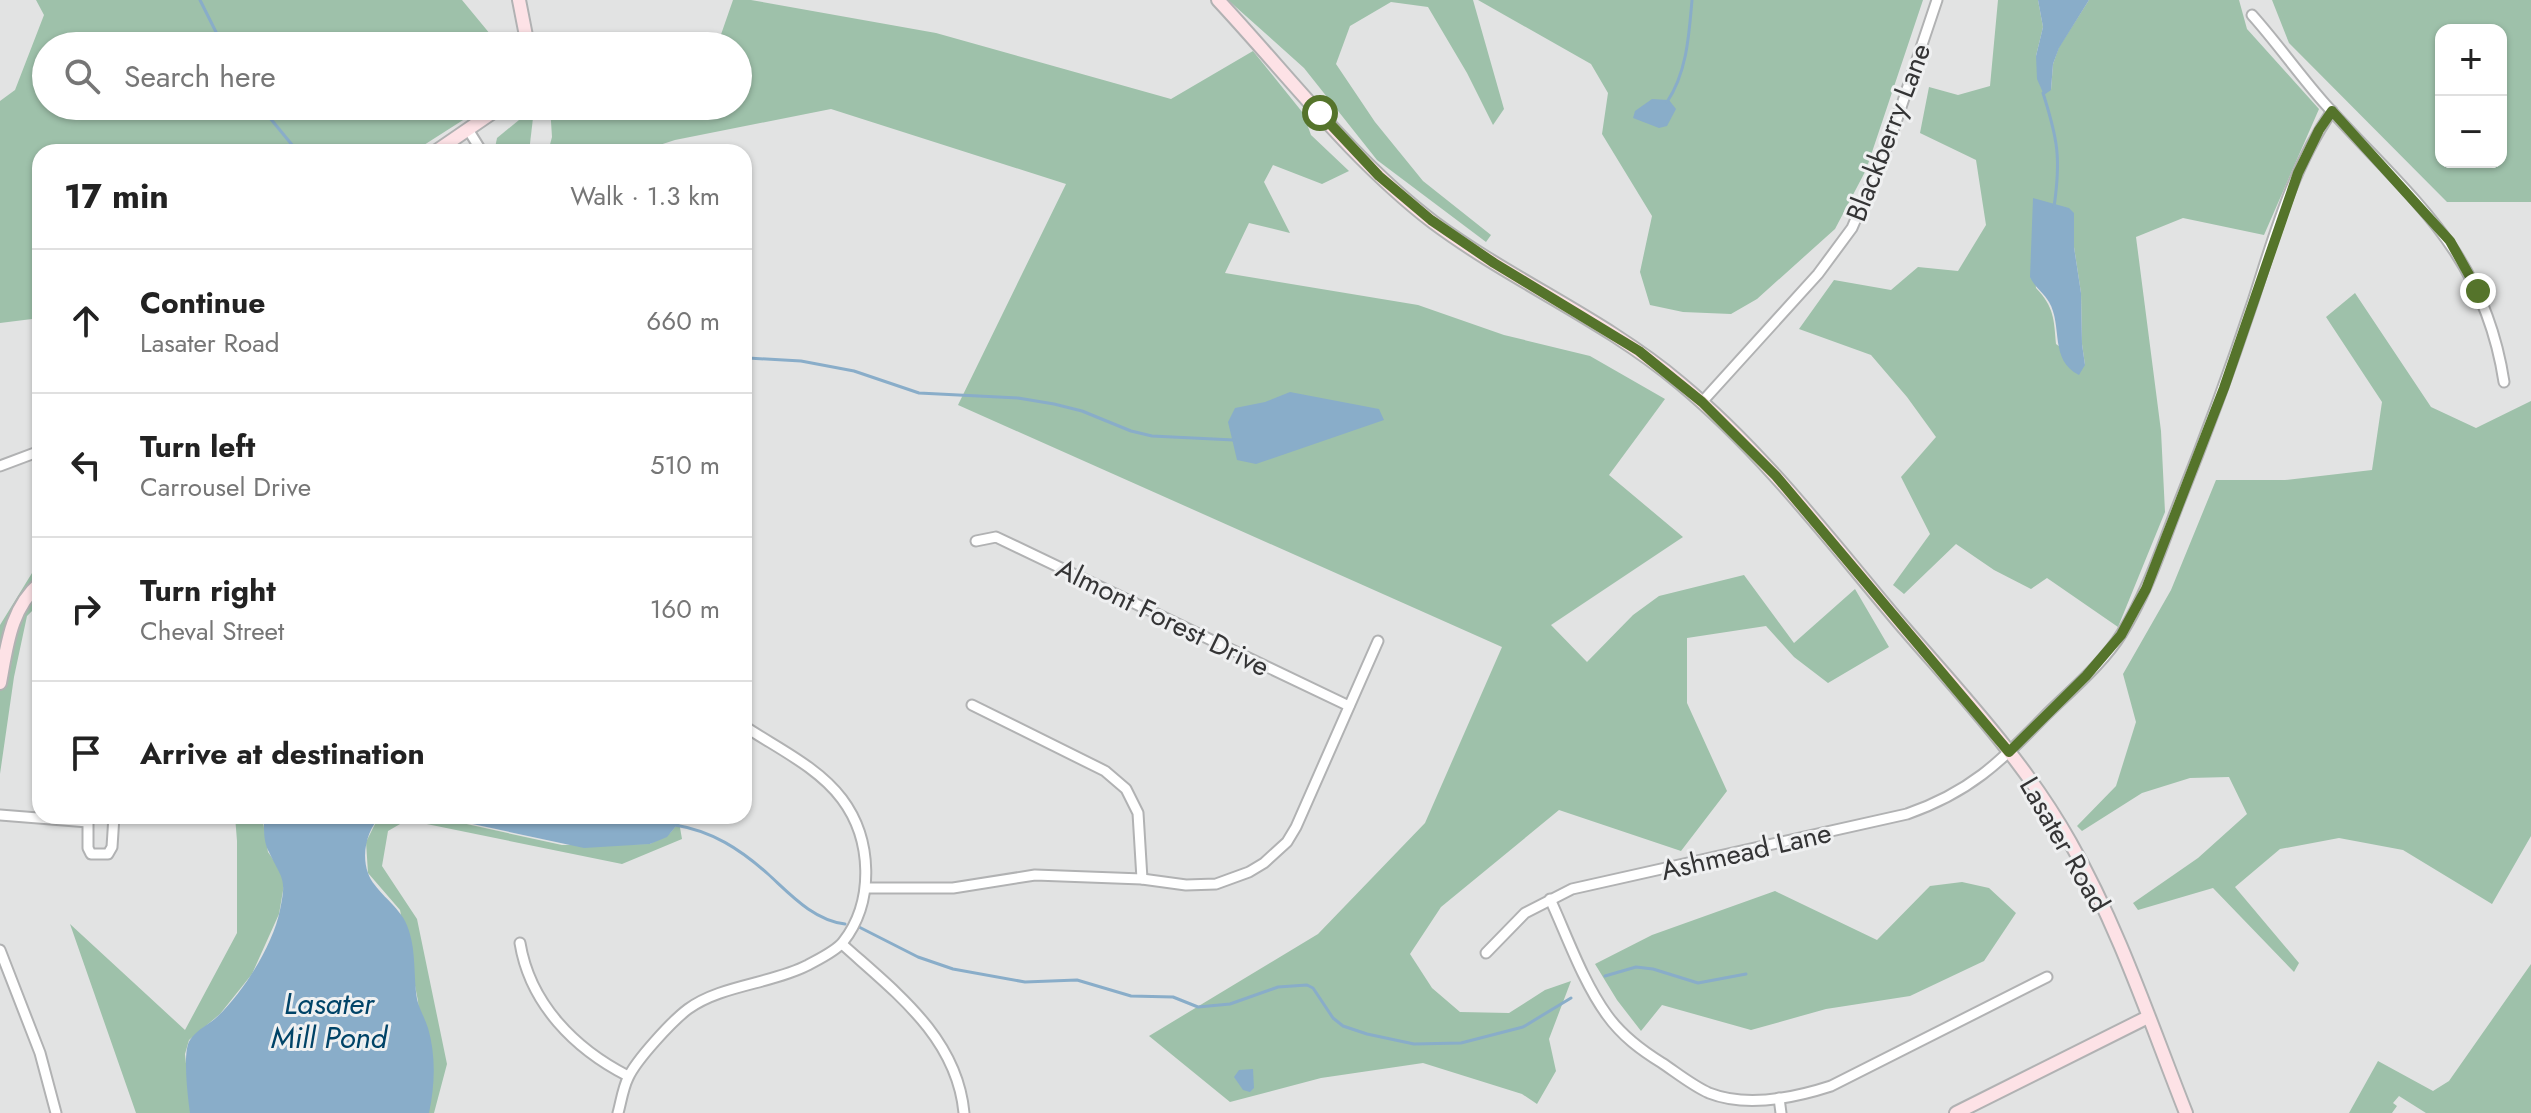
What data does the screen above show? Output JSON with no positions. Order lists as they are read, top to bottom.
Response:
{
  "streets": {
    "street": [
      "Blackberry Lane",
      "Almont Forest Drive",
      "Lasater Road",
      "Ashmead Lane"
    ]
  },
  "crossings": [
    ["Blackberry Lane", "Lasater Road"],
    ["Lasater Road", "Ashmead Lane"]
  ],
  "water": ["Lasater Mill Pond"],
  "page": {
    "map_buttons": ["+", "−"],
    "search": "Search here",
    "heading": ["17 min", "Walk · 1.3 km"],
    "list": [
      ["Continue", "Lasater Road", "660 m"],
      ["Turn left", "Carrousel Drive", "510 m"],
      ["Turn right", "Cheval Street", "160 m"],
      "Arrive at destination"
    ]
  }
}
